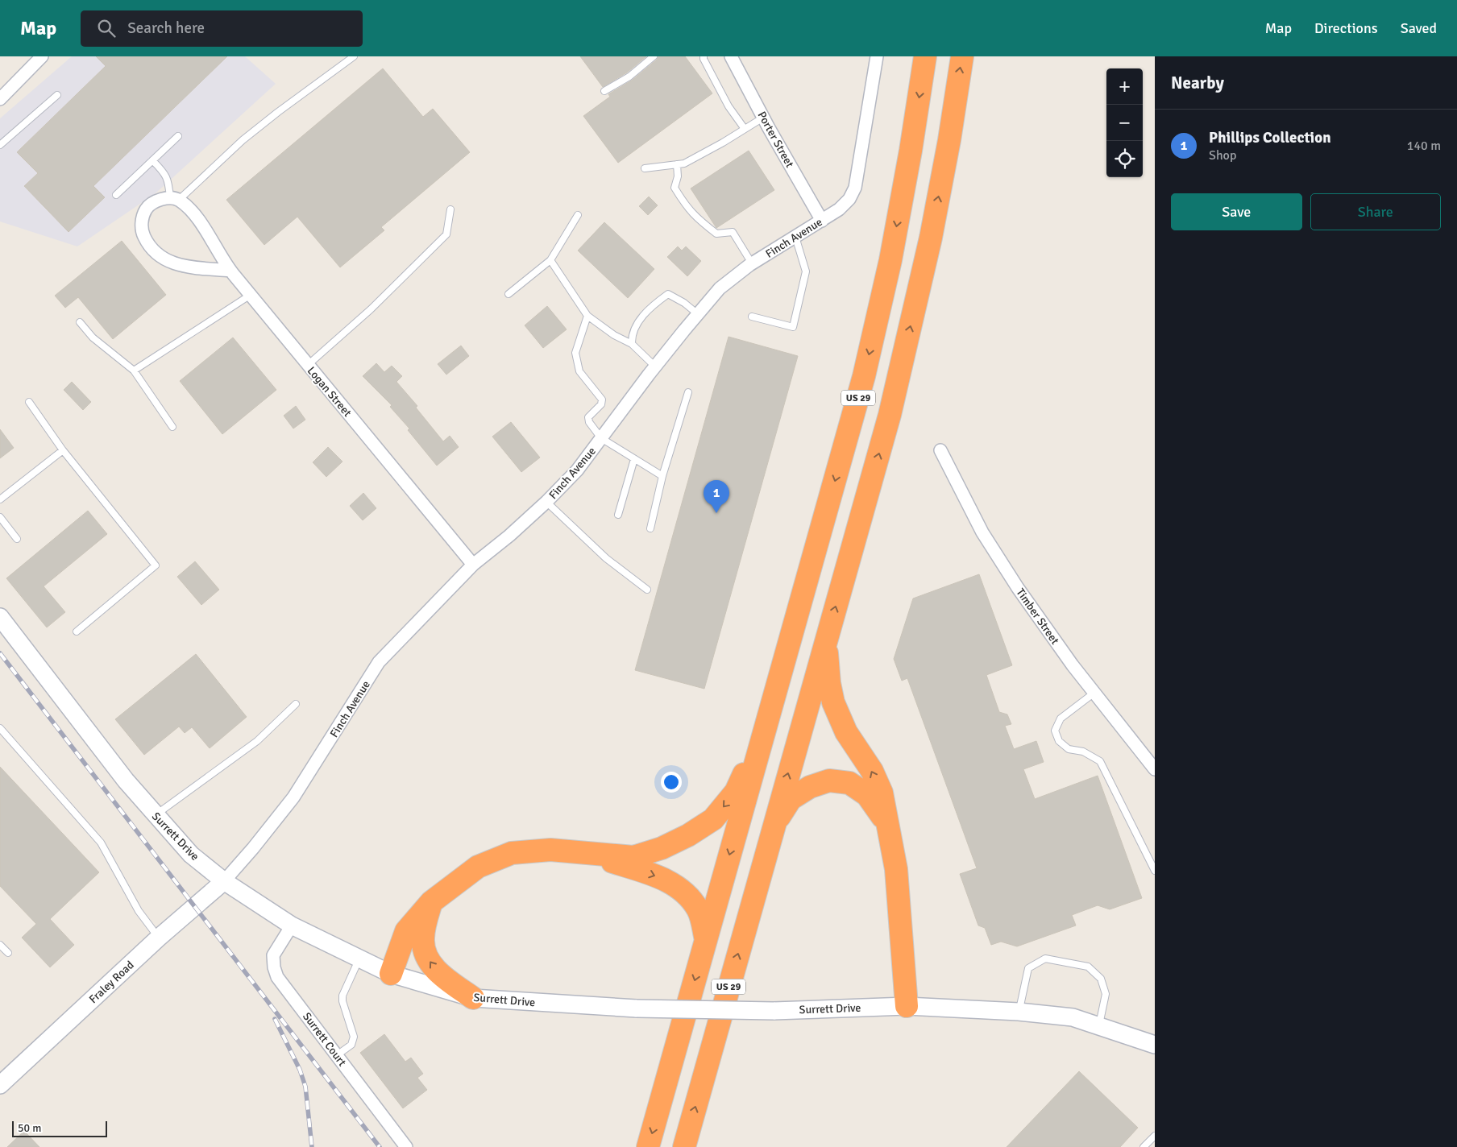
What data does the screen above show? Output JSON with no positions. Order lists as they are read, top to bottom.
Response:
{
  "streets": {
    "highway": ["US 29"],
    "street": [
      "Porter Street",
      "Finch Avenue",
      "Logan Street",
      "Timber Street",
      "Surrett Drive",
      "Fraley Road",
      "Surrett Court"
    ]
  },
  "crossings": [
    ["Porter Street", "Finch Avenue"],
    ["Finch Avenue", "Logan Street"],
    ["Finch Avenue", "Surrett Drive"],
    ["Finch Avenue", "Fraley Road"],
    ["Surrett Drive", "Fraley Road"],
    ["Surrett Drive", "Surrett Court"]
  ],
  "scale_bar": "50 m",
  "page": {
    "header": "Map",
    "search": "Search here",
    "nav": ["Map", "Directions", "Saved"],
    "heading": "Nearby",
    "map_buttons": ["+", "−"],
    "list": [
      {
        "mark": "1",
        "name": "Phillips Collection",
        "note": "Shop",
        "value": "140 m"
      }
    ],
    "buttons": ["Save", "Share"],
    "pins": "1",
    "scale": "50 m"
  }
}
